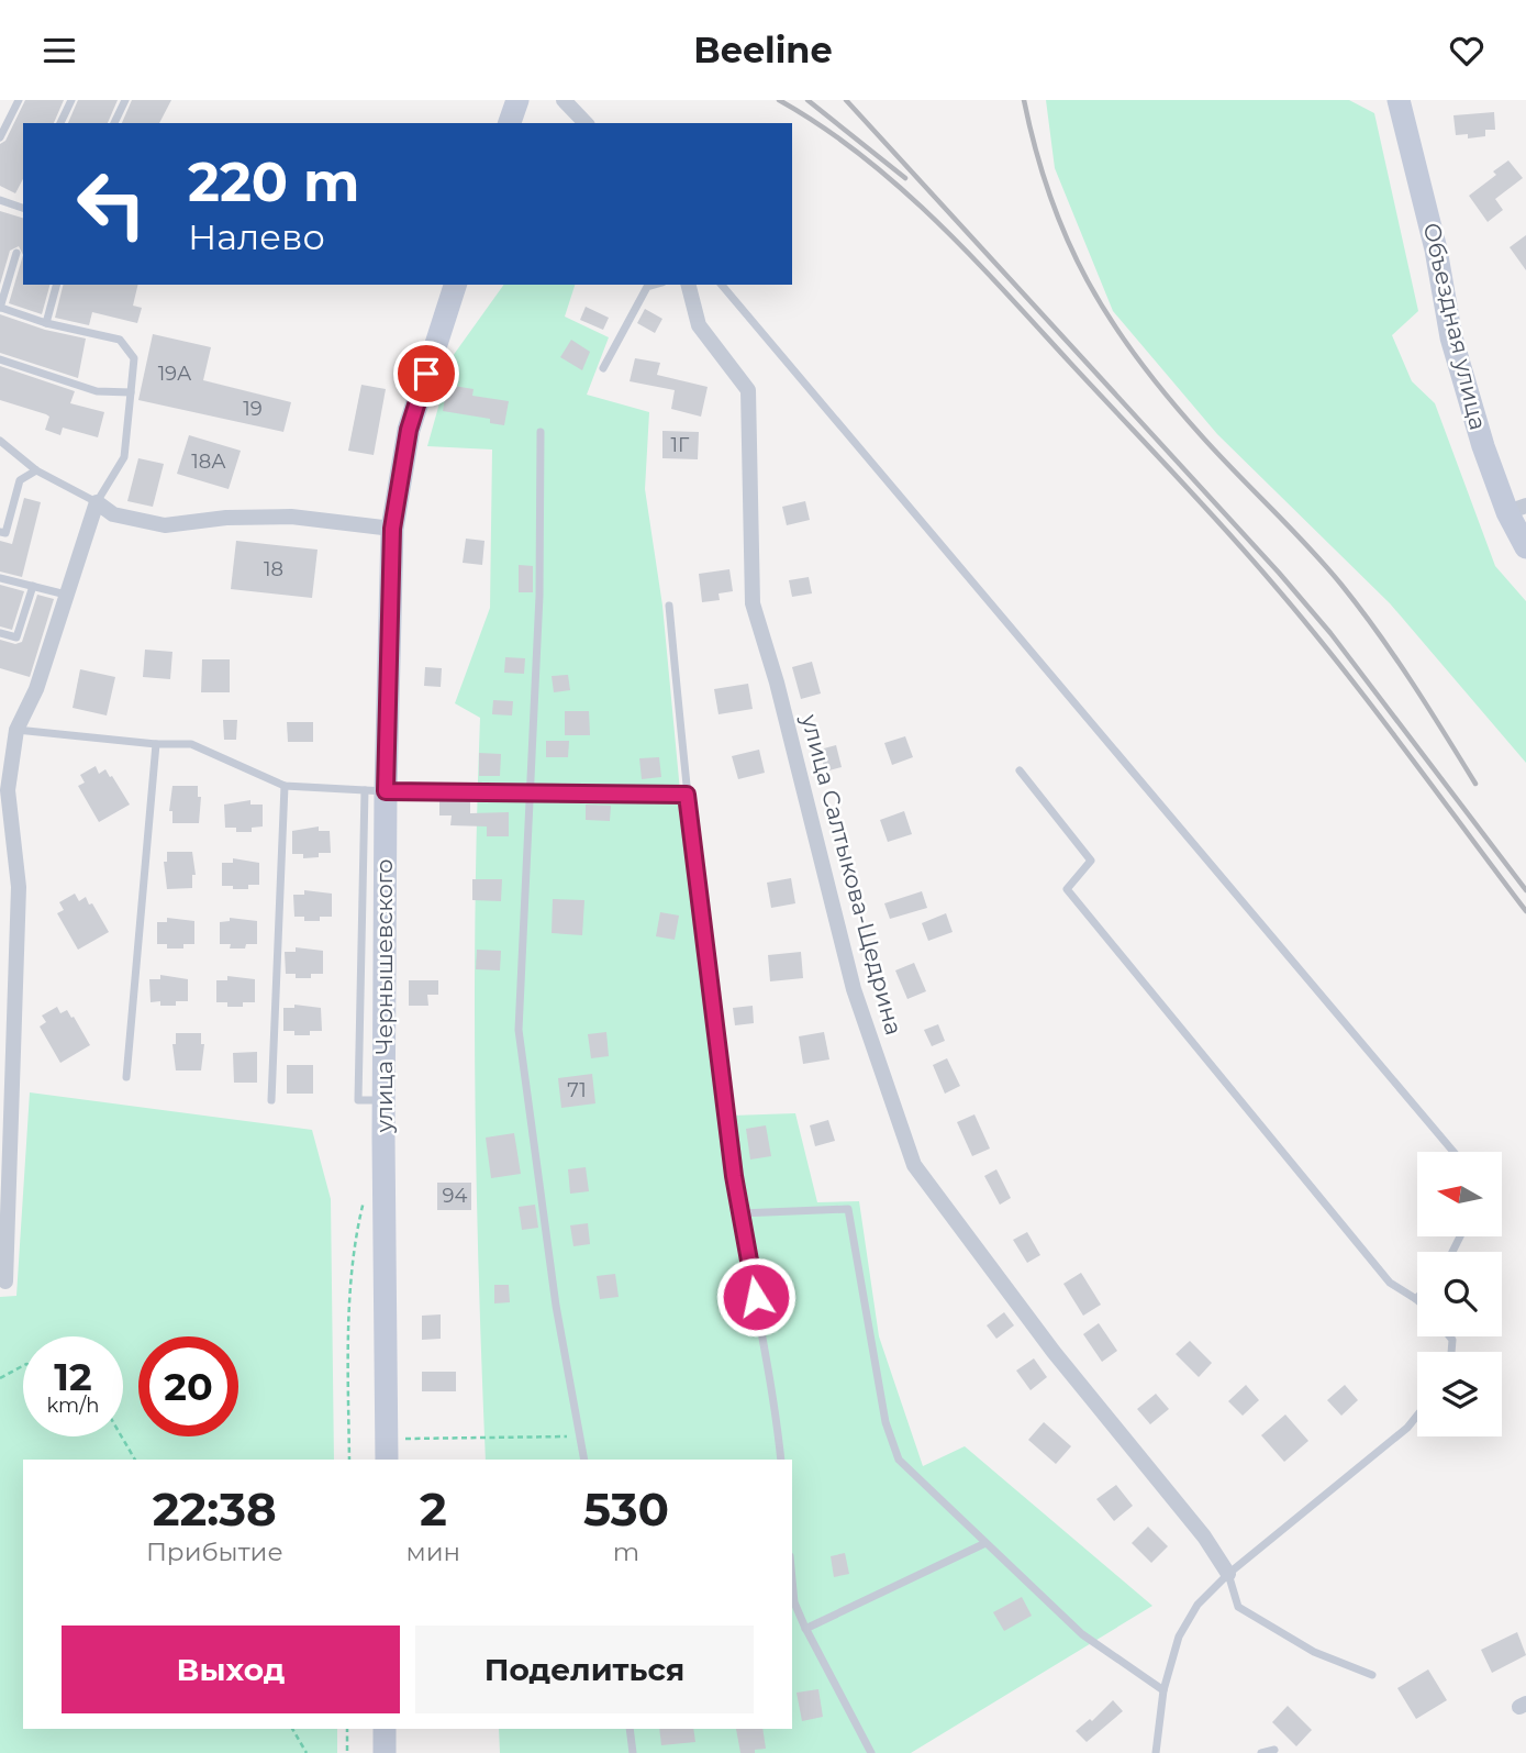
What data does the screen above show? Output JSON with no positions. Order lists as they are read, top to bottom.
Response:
{
  "streets": {
    "street": ["Объездная улица", "улица Салтыкова-Щедрина", "улица Чернышевского"]
  },
  "house_numbers": [
    "19А",
    "19",
    "1Г",
    "18А",
    "18",
    "71",
    "94"
  ],
  "north": "left",
  "page": {
    "header": "Beeline",
    "turn": ["220 m", "Налево"],
    "speed": "12 km/h",
    "limit": "20",
    "eta": [
      "22:38",
      "Прибытие",
      "2",
      "мин",
      "530",
      "m"
    ],
    "buttons": ["Выход", "Поделиться"]
  }
}
